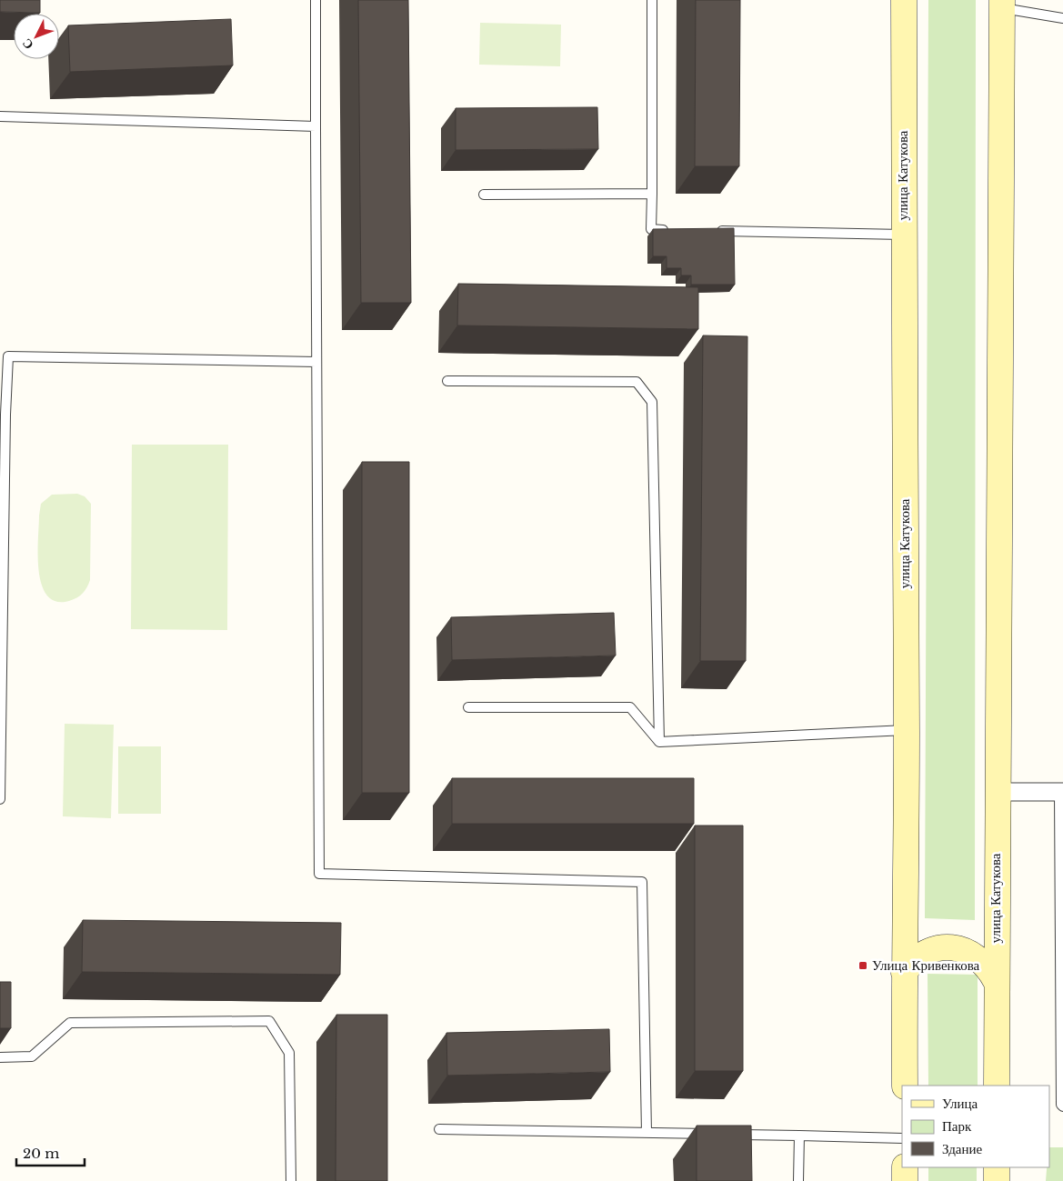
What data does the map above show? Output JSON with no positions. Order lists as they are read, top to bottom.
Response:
{
  "streets": {
    "main road": ["улица Катукова"]
  },
  "places": {
    "transit": ["Улица Кривенкова"]
  },
  "legend": ["Улица", "Парк", "Здание"],
  "scale_bar": "20 m",
  "north": "bottom left"
}
